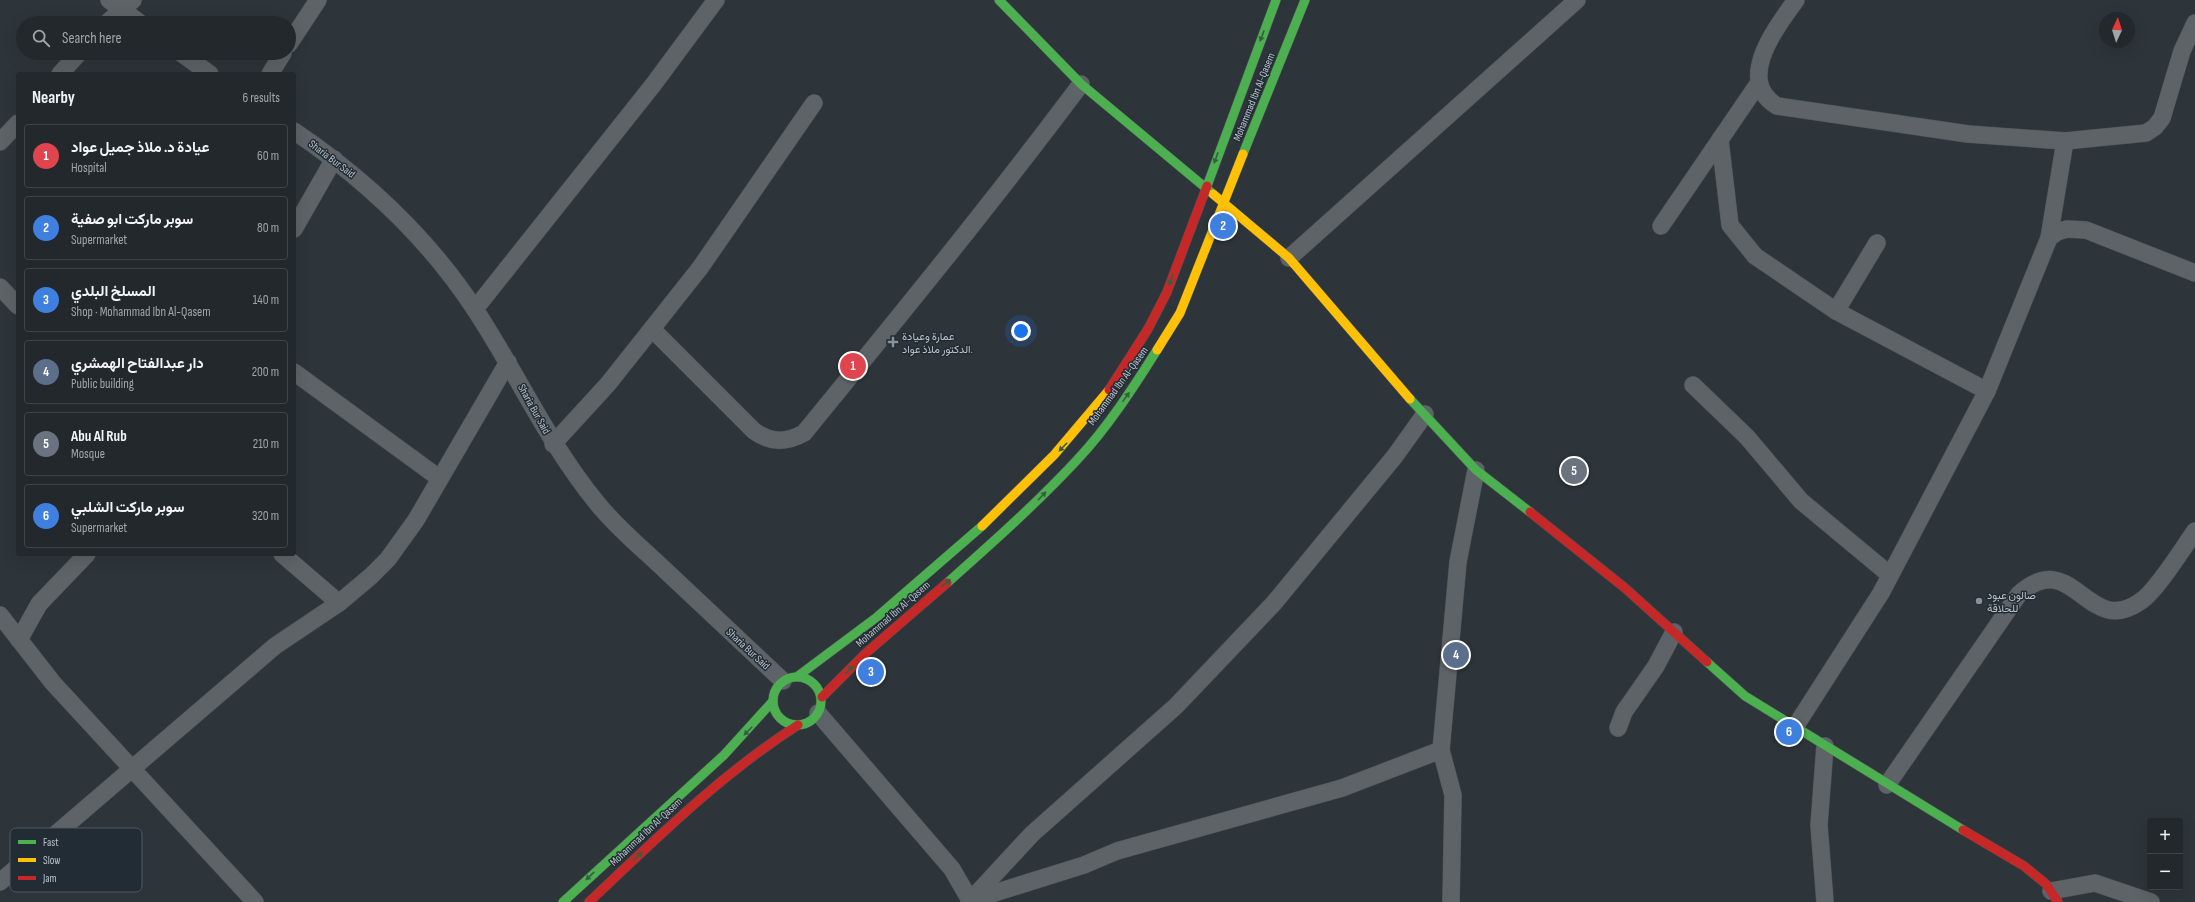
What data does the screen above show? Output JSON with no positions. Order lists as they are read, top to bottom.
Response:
{
  "streets": {
    "main road": ["Mohammad Ibn Al-Qasem"],
    "street": ["Sharia Bur Said"]
  },
  "crossings": [
    ["Mohammad Ibn Al-Qasem", "Sharia Bur Said"]
  ],
  "places": {
    "health": ["عمارة وعيادة الدكتور ملاذ عواد."],
    "other": ["صالون عبود للحلاقة"]
  },
  "legend": ["Fast", "Slow", "Jam"],
  "north": "top",
  "page": {
    "search": "Search here",
    "heading": ["Nearby", "6 results"],
    "list": [
      {
        "mark": "1",
        "name": "عيادة د. ملاذ جميل عواد",
        "note": "Hospital",
        "value": "60 m"
      },
      {
        "mark": "2",
        "name": "سوبر ماركت ابو صفية",
        "note": "Supermarket",
        "value": "80 m"
      },
      {
        "mark": "3",
        "name": "المسلخ البلدي",
        "note": "Shop · Mohammad Ibn Al-Qasem",
        "value": "140 m"
      },
      {
        "mark": "4",
        "name": "دار عبدالفتاح الهمشري",
        "note": "Public building",
        "value": "200 m"
      },
      {
        "mark": "5",
        "name": "Abu Al Rub",
        "note": "Mosque",
        "value": "210 m"
      },
      {
        "mark": "6",
        "name": "سوبر ماركت الشلبي",
        "note": "Supermarket",
        "value": "320 m"
      }
    ],
    "pins": [
      "2",
      "1",
      "5",
      "4",
      "3",
      "6"
    ],
    "map_buttons": ["+", "−"]
  }
}
